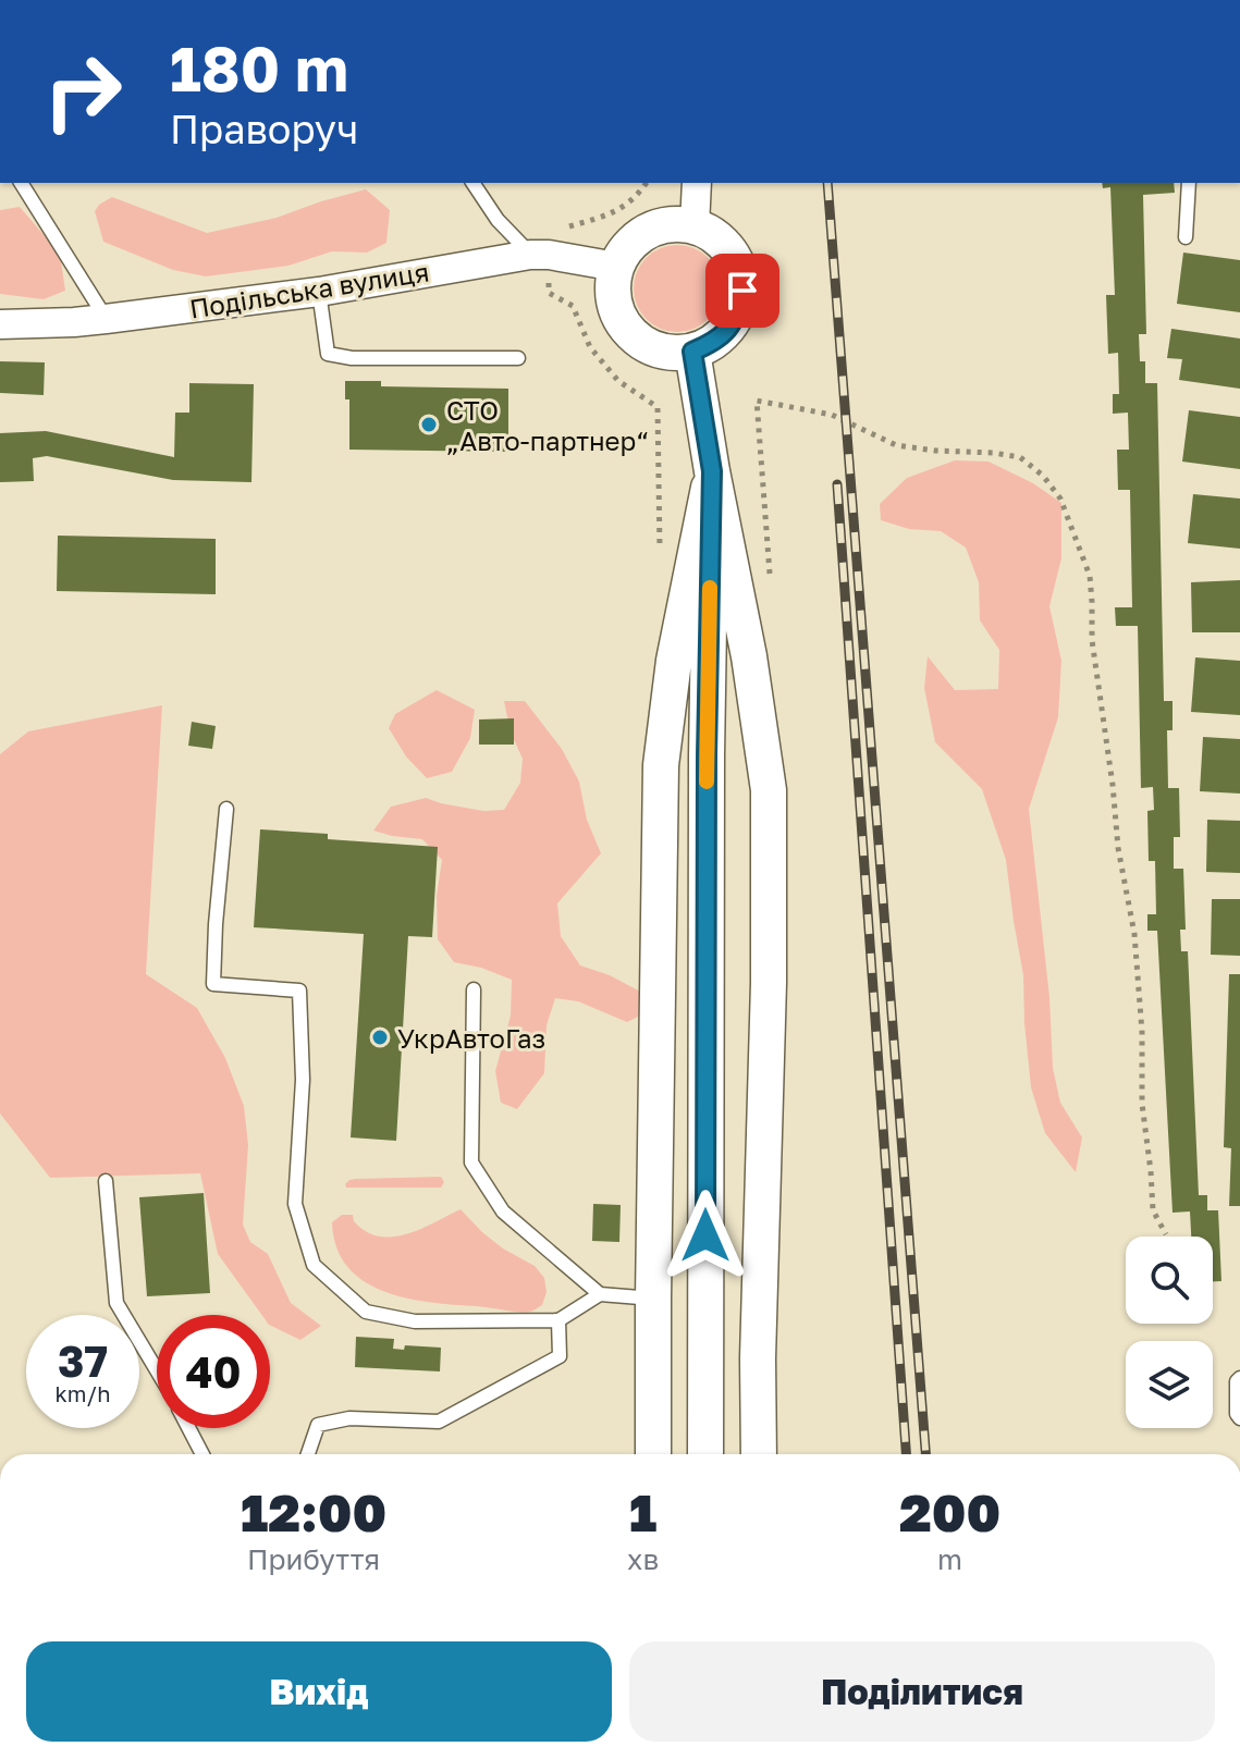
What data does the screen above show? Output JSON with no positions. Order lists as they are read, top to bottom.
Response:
{
  "streets": {
    "street": ["Подільська вулиця"]
  },
  "places": ["СТО „Авто-партнер“", "УкрАвтоГаз"],
  "page": {
    "turn": ["180 m", "Праворуч"],
    "speed": "37 km/h",
    "limit": "40",
    "eta": [
      "12:00",
      "Прибуття",
      "1",
      "хв",
      "200",
      "m"
    ],
    "buttons": ["Вихід", "Поділитися"]
  }
}
